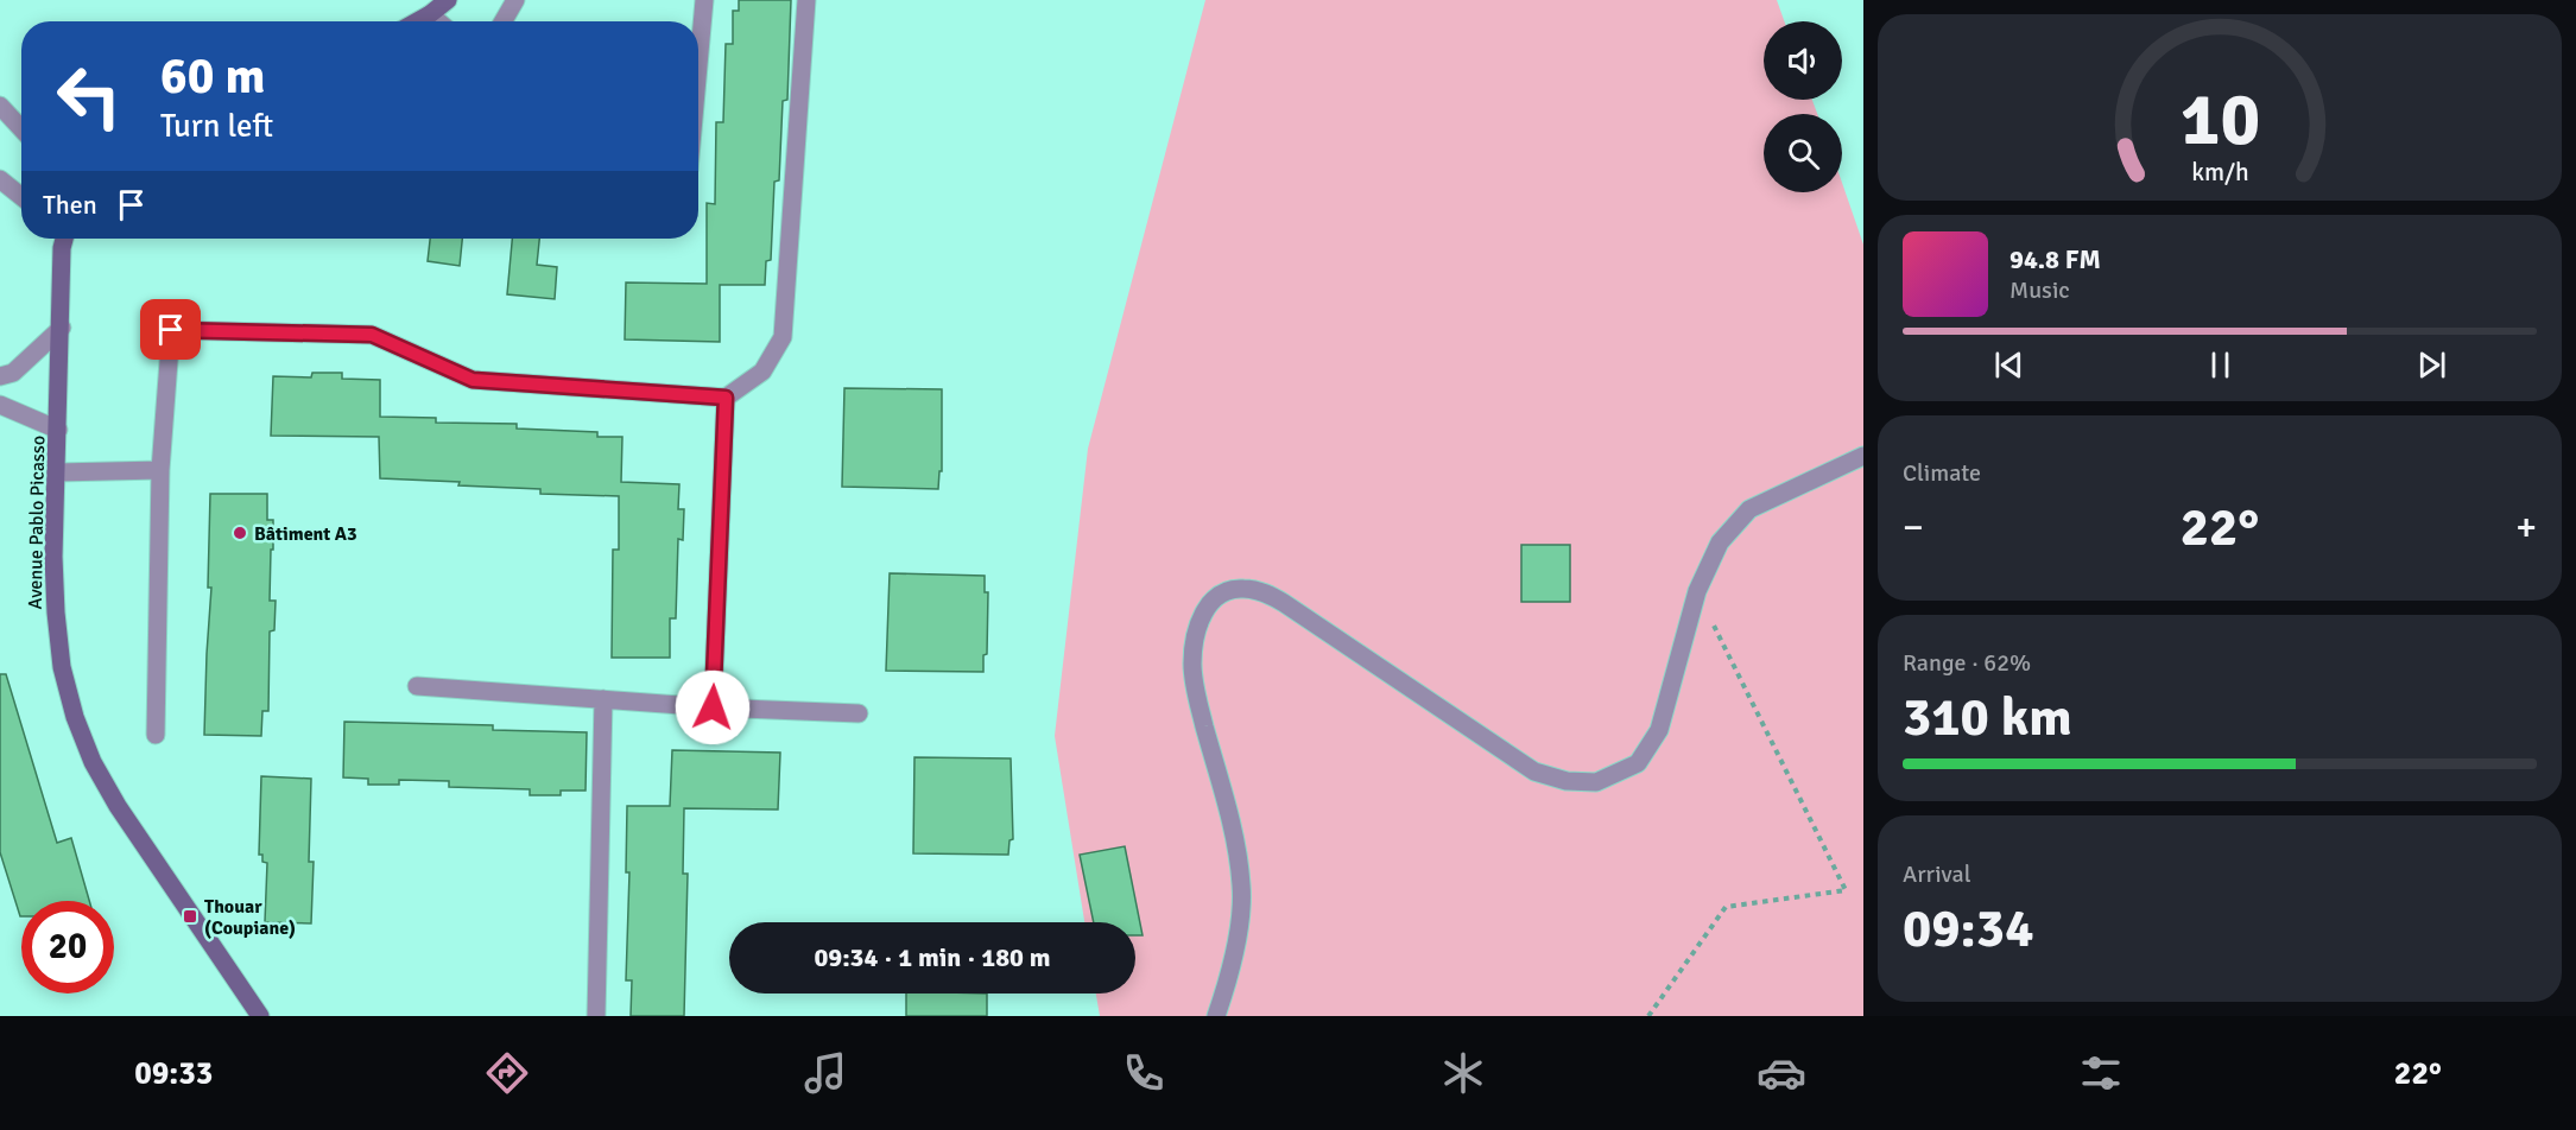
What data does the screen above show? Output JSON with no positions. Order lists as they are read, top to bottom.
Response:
{
  "streets": {
    "main road": ["Avenue Pablo Picasso"]
  },
  "places": {
    "other": ["Bâtiment A3"],
    "transit": ["Thouar (Coupiane)"]
  },
  "page": {
    "turn": ["60 m", "Turn left"],
    "then": "Then",
    "song": ["94.8 FM", "Music"],
    "tile": [
      "Climate",
      ["Range · 62%", "310 km"],
      ["Arrival", "09:34"]
    ],
    "heat": ["−", "22°", "+"],
    "limit": "20",
    "trip": "09:34 · 1 min · 180 m",
    "tabs": ["09:33", "22°"],
    "gauge": ["10", "km/h"]
  }
}
